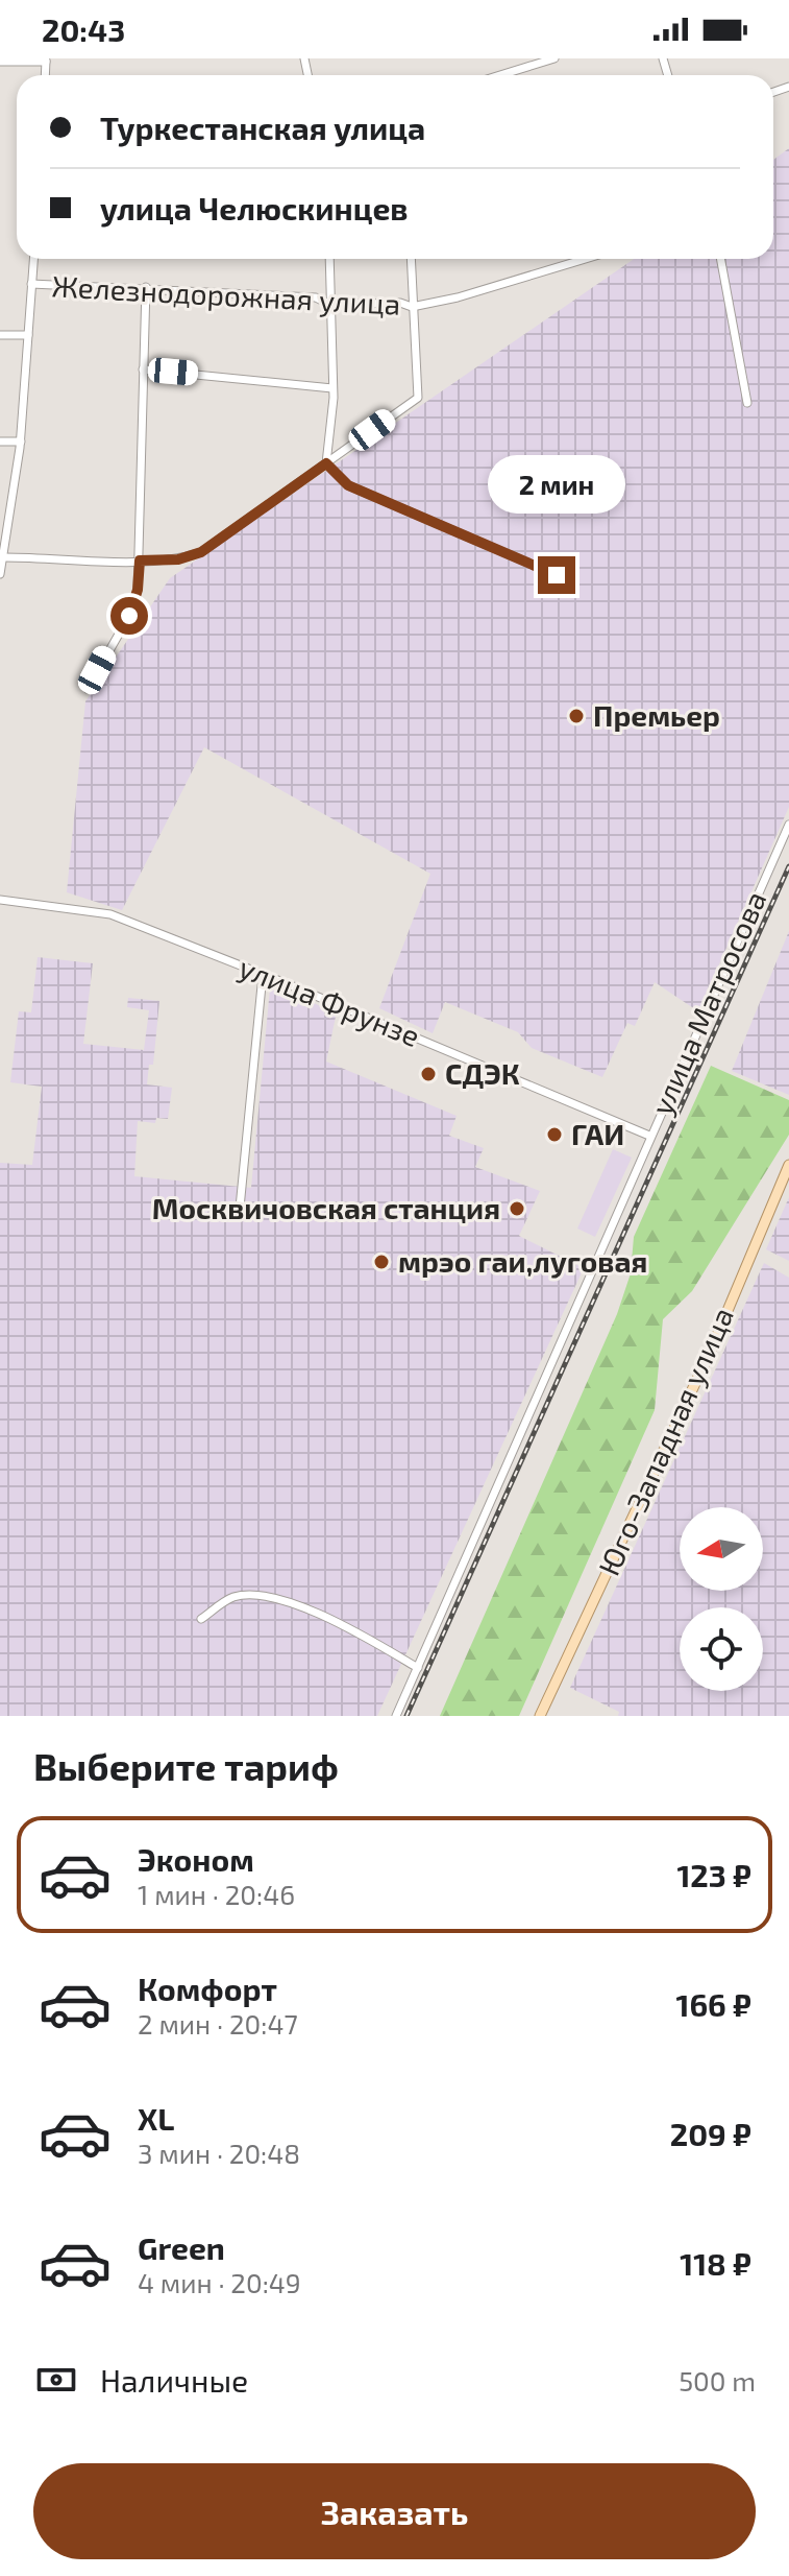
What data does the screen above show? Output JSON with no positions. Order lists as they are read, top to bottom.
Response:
{
  "streets": {
    "main road": ["Юго-Западная улица"],
    "street": ["Железнодорожная улица", "улица Фрунзе", "улица Матросова"]
  },
  "crossings": [
    ["улица Фрунзе", "улица Матросова"]
  ],
  "places": [
    "Премьер",
    "СДЭК",
    "ГАИ",
    "Москвичовская станция",
    "мрэо гаи,луговая"
  ],
  "north": "left",
  "page": {
    "status": "20:43",
    "banner": ["Туркестанская улица", "улица Челюскинцев"],
    "bubble": "2 мин",
    "heading": "Выберите тариф",
    "list": [
      {
        "name": "Эконом",
        "note": "1 мин · 20:46",
        "value": "123 ₽"
      },
      {
        "name": "Комфорт",
        "note": "2 мин · 20:47",
        "value": "166 ₽"
      },
      {
        "name": "XL",
        "note": "3 мин · 20:48",
        "value": "209 ₽"
      },
      {
        "name": "Green",
        "note": "4 мин · 20:49",
        "value": "118 ₽"
      }
    ],
    "pay": ["Наличные", "500 m"],
    "buttons": "Заказать"
  }
}
